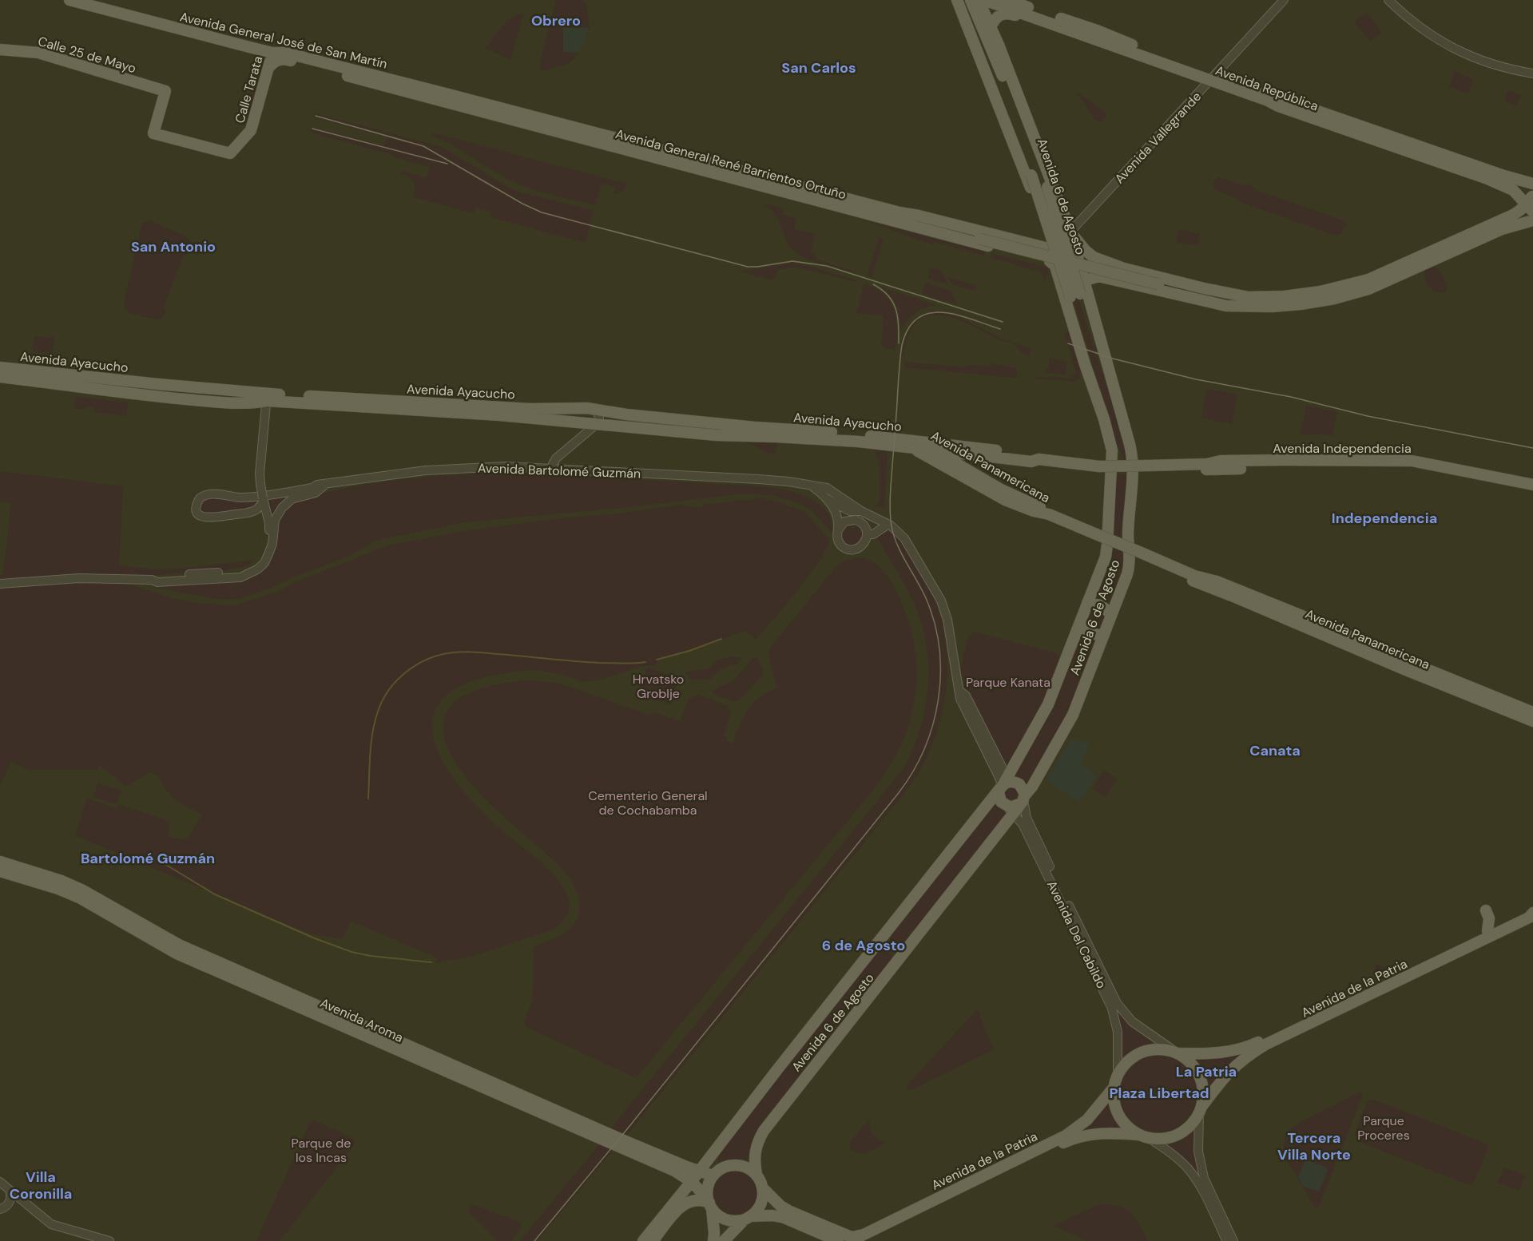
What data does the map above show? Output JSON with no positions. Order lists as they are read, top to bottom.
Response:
{
  "streets": {
    "main road": [
      "Avenida General José de San Martín",
      "Calle 25 de Mayo",
      "Avenida República",
      "Calle Tarata",
      "Avenida General René Barrientos Ortuño",
      "Avenida 6 de Agosto",
      "Avenida Ayacucho",
      "Avenida Independencia",
      "Avenida Panamericana",
      "Avenida de la Patria",
      "Avenida Aroma"
    ],
    "street": ["Avenida Vallegrande", "Avenida Bartolomé Guzmán", "Avenida Del Cabildo"]
  },
  "crossings": [
    ["Avenida General José de San Martín", "Calle Tarata"],
    ["Avenida General José de San Martín", "Avenida General René Barrientos Ortuño"],
    ["Calle 25 de Mayo", "Calle Tarata"],
    ["Avenida República", "Avenida Vallegrande"],
    ["Avenida Vallegrande", "Avenida 6 de Agosto"],
    ["Avenida General René Barrientos Ortuño", "Avenida 6 de Agosto"],
    ["Avenida 6 de Agosto", "Avenida Del Cabildo"],
    ["Avenida 6 de Agosto", "Avenida Aroma"],
    ["Avenida Ayacucho", "Avenida Independencia"],
    ["Avenida Ayacucho", "Avenida Panamericana"],
    ["Avenida Independencia", "Avenida Panamericana"],
    ["Avenida Del Cabildo", "Avenida de la Patria"]
  ],
  "districts": [
    "Obrero",
    "San Carlos",
    "San Antonio",
    "Independencia",
    "Canata",
    "Bartolomé Guzmán",
    "6 de Agosto",
    "La Patria",
    "Plaza Libertad",
    "Tercera Villa Norte",
    "Villa Coronilla"
  ],
  "parks": [
    "Hrvatsko Groblje",
    "Parque Kanata",
    "Cementerio General de Cochabamba",
    "Parque Proceres",
    "Parque de los Incas"
  ]
}
